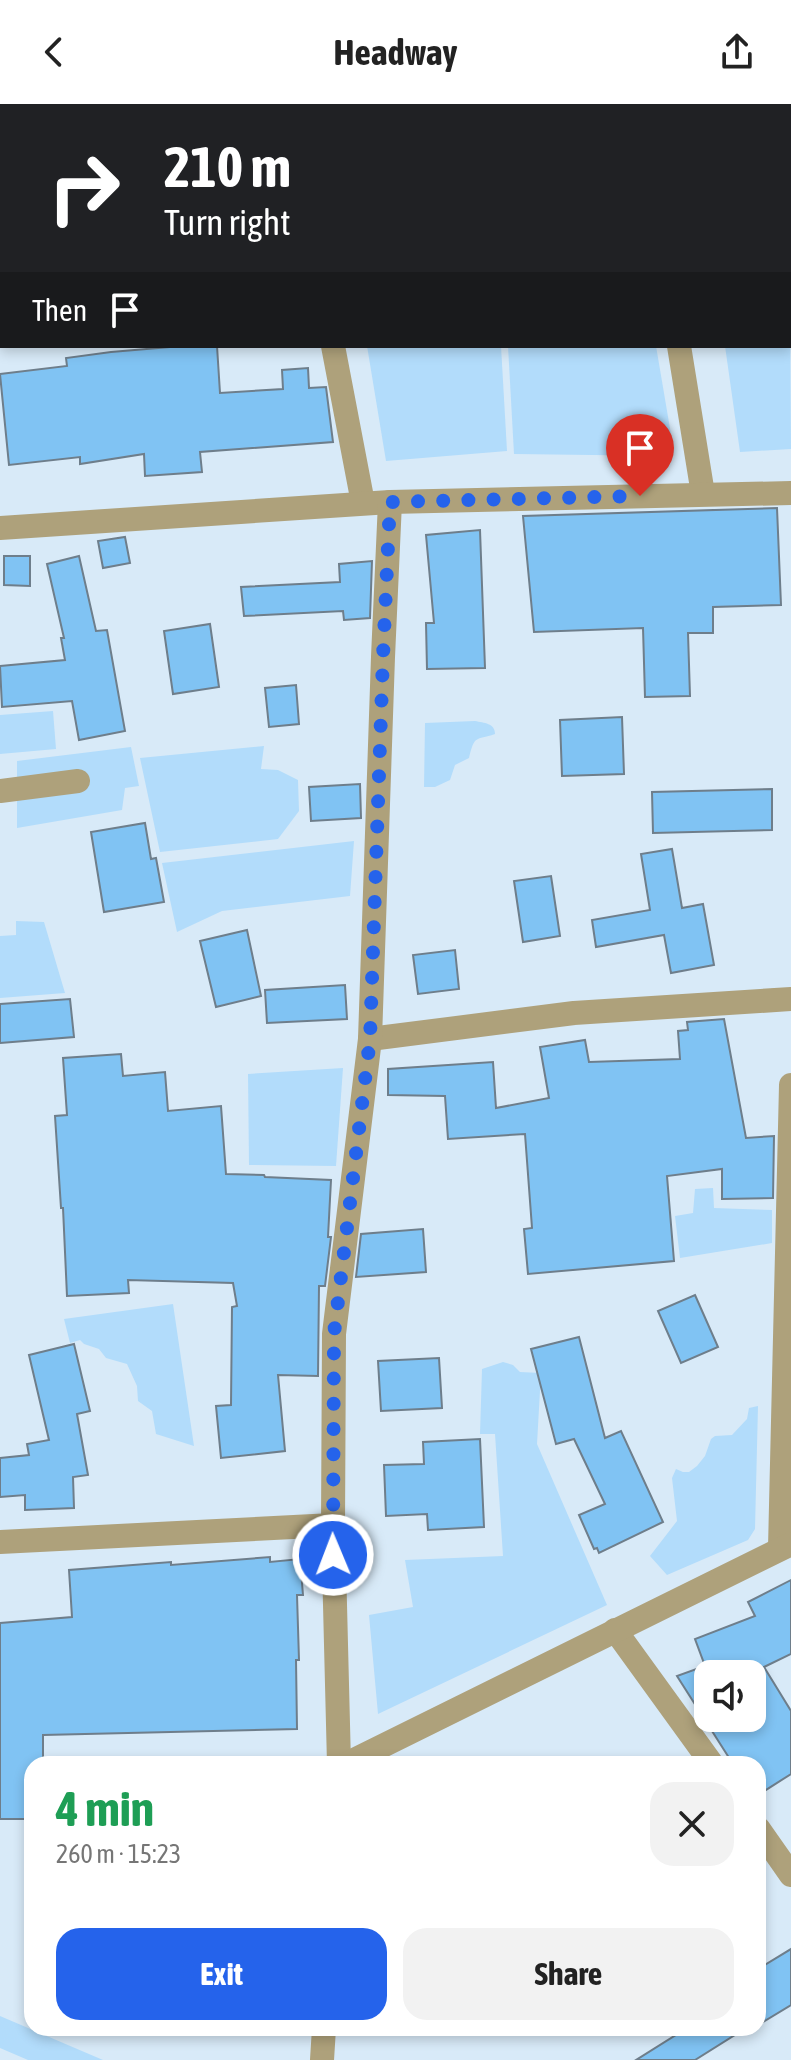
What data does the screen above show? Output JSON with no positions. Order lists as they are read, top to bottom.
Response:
{
  "page": {
    "header": "Headway",
    "turn": ["210 m", "Turn right"],
    "then": "Then",
    "heading": ["4 min", "260 m · 15:23"],
    "buttons": ["Exit", "Share"]
  }
}
